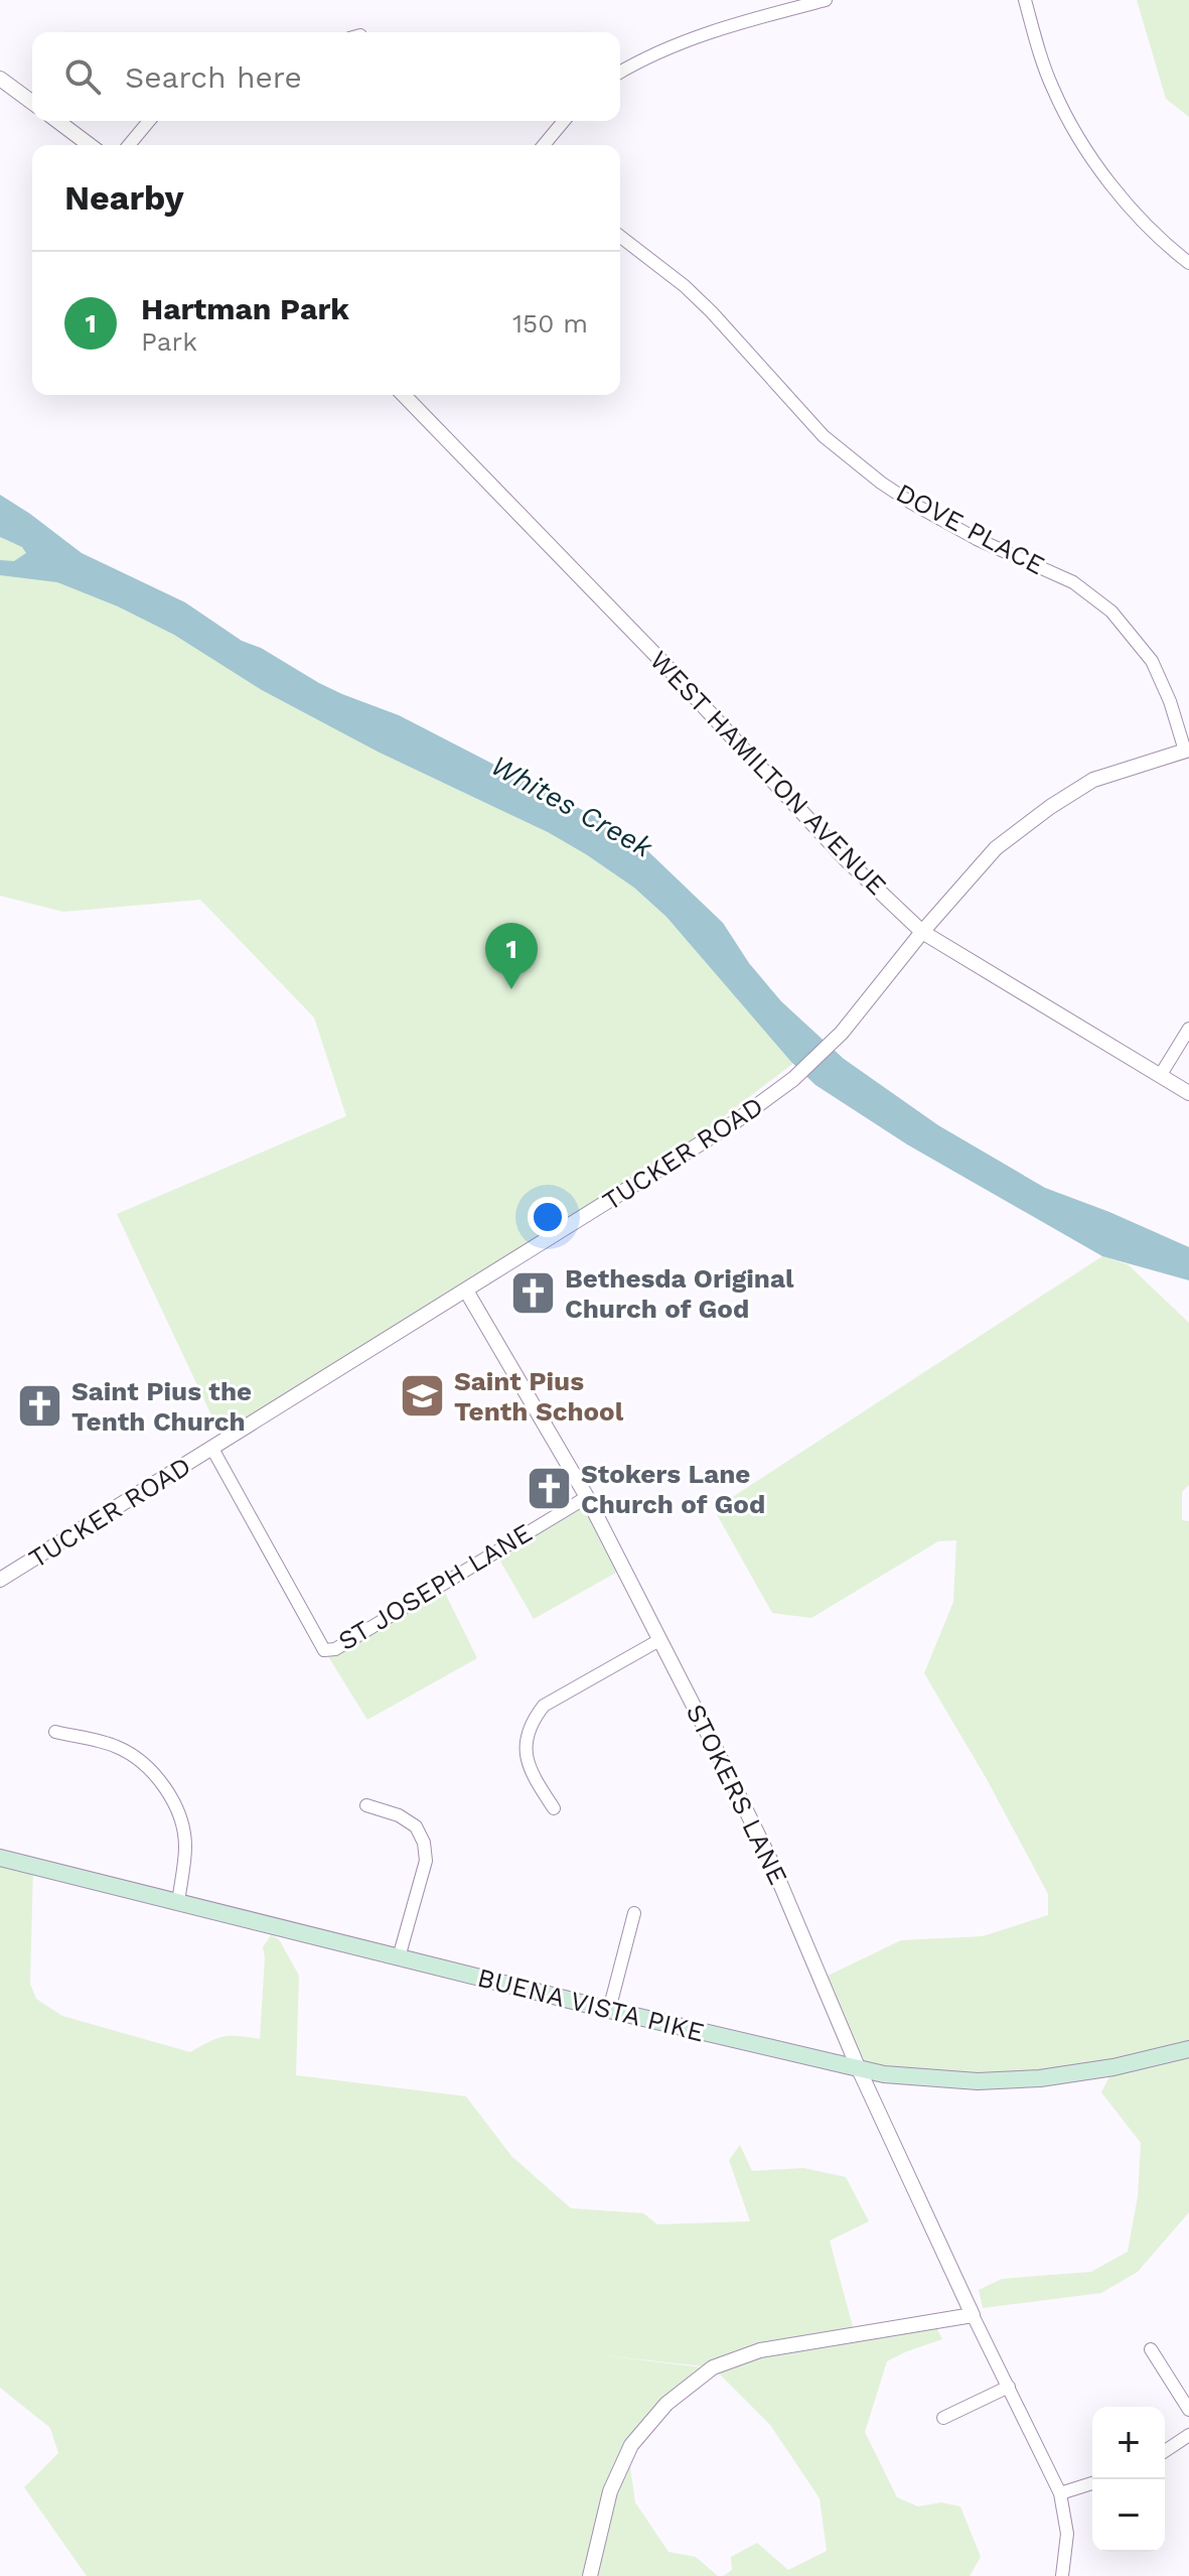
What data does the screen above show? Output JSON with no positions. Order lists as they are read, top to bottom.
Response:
{
  "streets": {
    "main road": ["BUENA VISTA PIKE"],
    "street": [
      "DOVE PLACE",
      "WEST HAMILTON AVENUE",
      "TUCKER ROAD",
      "ST JOSEPH LANE",
      "STOKERS LANE"
    ]
  },
  "crossings": [
    ["DOVE PLACE", "TUCKER ROAD"],
    ["WEST HAMILTON AVENUE", "TUCKER ROAD"],
    ["TUCKER ROAD", "ST JOSEPH LANE"],
    ["TUCKER ROAD", "STOKERS LANE"],
    ["ST JOSEPH LANE", "STOKERS LANE"],
    ["STOKERS LANE", "BUENA VISTA PIKE"]
  ],
  "water": ["Whites Creek"],
  "places": {
    "church": ["Bethesda Original Church of God", "Saint Pius the Tenth Church", "Stokers Lane Church of God"],
    "school or university": ["Saint Pius Tenth School"]
  },
  "page": {
    "search": "Search here",
    "heading": "Nearby",
    "list": [
      {
        "mark": "1",
        "name": "Hartman Park",
        "note": "Park",
        "value": "150 m"
      }
    ],
    "pins": "1",
    "map_buttons": ["+", "−"]
  }
}
